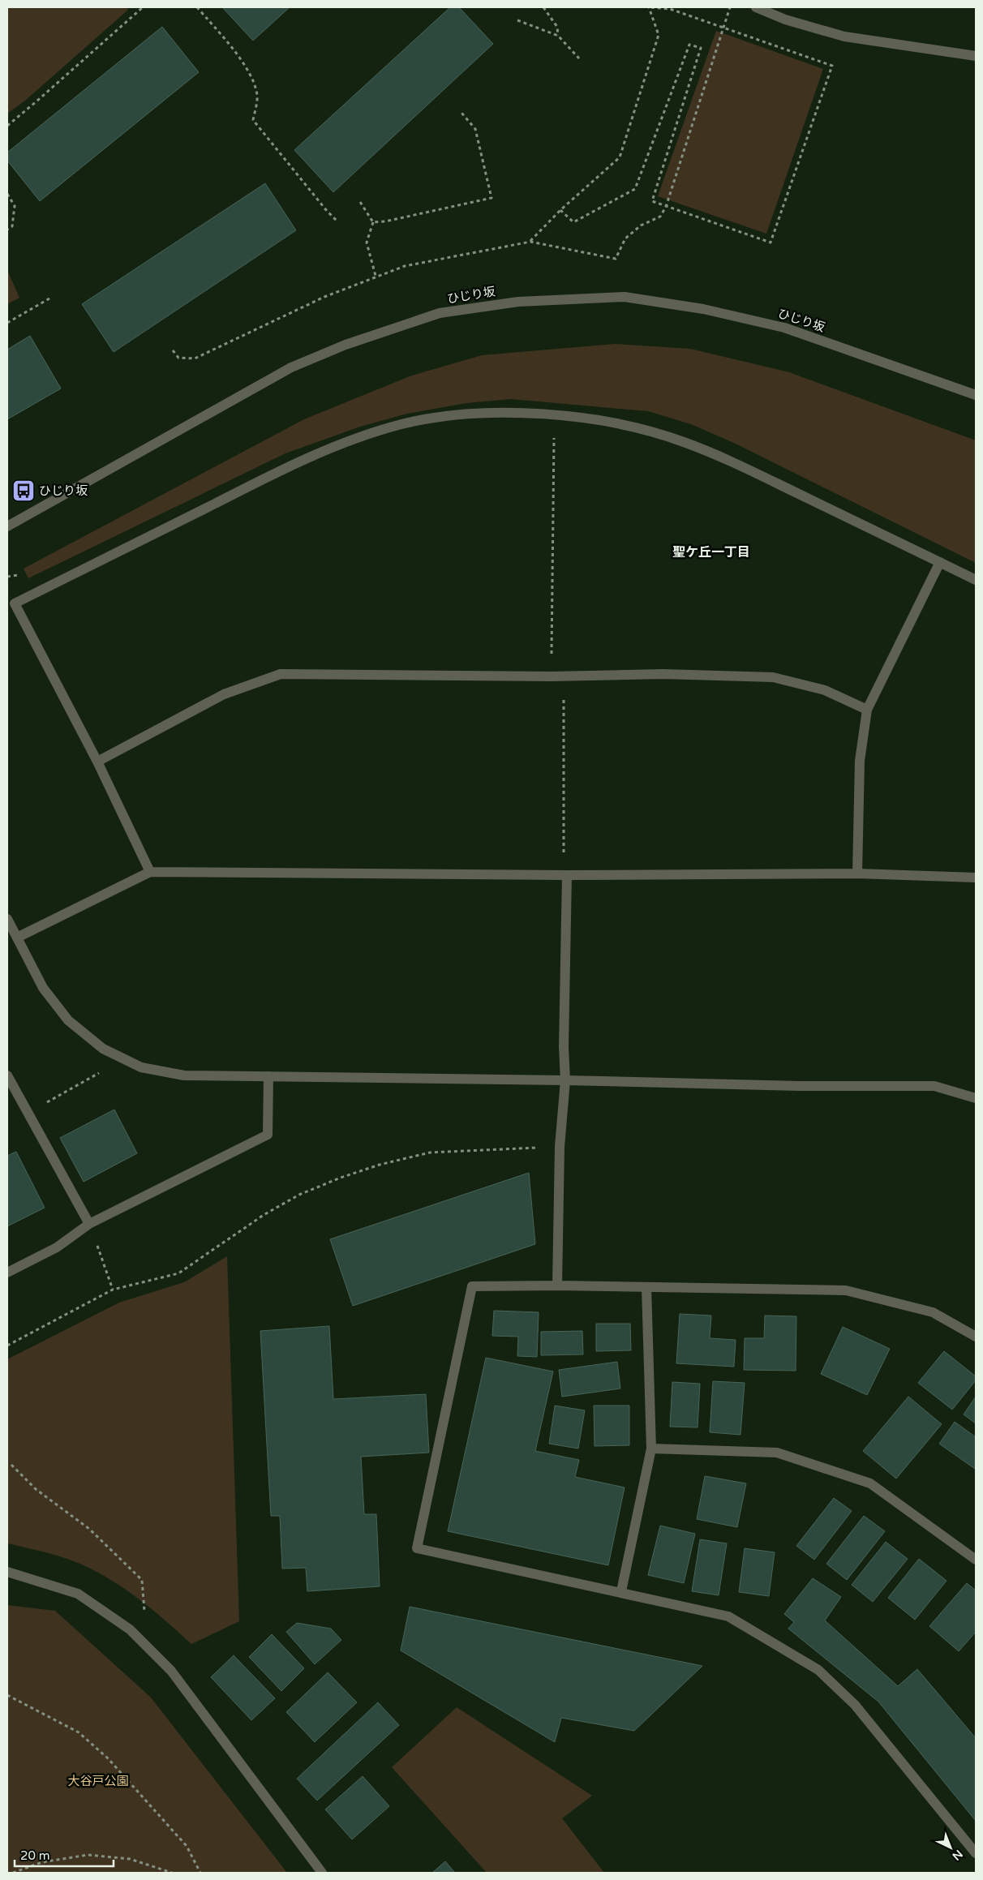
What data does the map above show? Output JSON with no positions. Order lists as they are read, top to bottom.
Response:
{
  "streets": {
    "street": ["ひじり坂"]
  },
  "districts": ["聖ケ丘一丁目"],
  "parks": ["大谷戸公園"],
  "places": {
    "bus stop": ["ひじり坂"]
  },
  "scale_bar": "20 m",
  "north": "bottom right"
}
